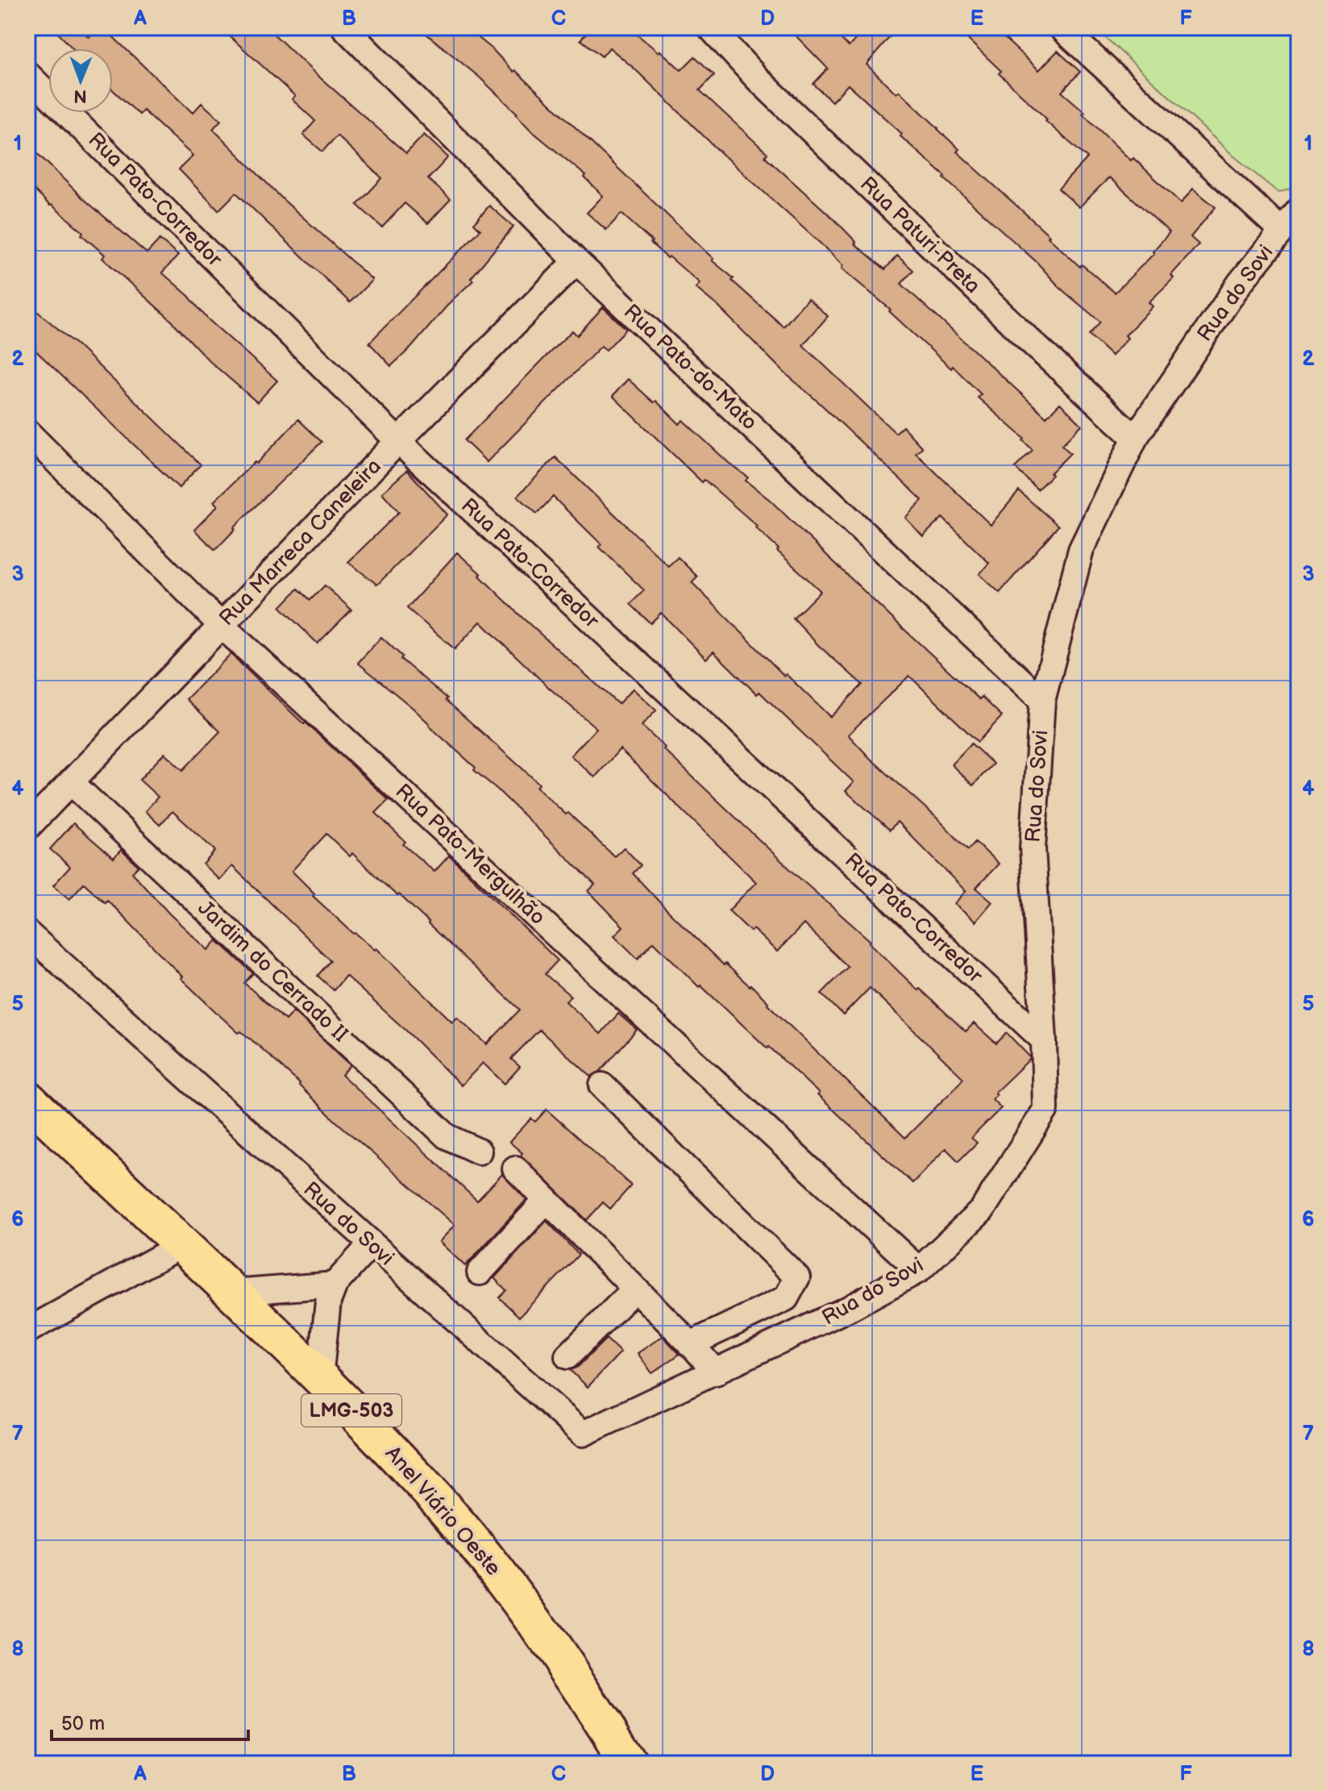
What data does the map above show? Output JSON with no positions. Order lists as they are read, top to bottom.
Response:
{
  "streets": {
    "main road": ["LMG-503", "Anel Viário Oeste"],
    "street": [
      "Rua Pato-Corredor",
      "Rua Paturi-Preta",
      "Rua do Sovi",
      "Rua Pato-do-Mato",
      "Rua Marreca Caneleira",
      "Rua Pato-Mergulhão",
      "Jardim do Cerrado II"
    ]
  },
  "crossings": [
    ["Rua Pato-Corredor", "Rua do Sovi"],
    ["Rua Pato-Corredor", "Rua Marreca Caneleira"],
    ["Rua Paturi-Preta", "Rua do Sovi"],
    ["Rua do Sovi", "Rua Pato-do-Mato"],
    ["Rua do Sovi", "Rua Pato-Mergulhão"],
    ["Rua Pato-do-Mato", "Rua Marreca Caneleira"],
    ["Rua Marreca Caneleira", "Rua Pato-Mergulhão"],
    ["Rua Marreca Caneleira", "Jardim do Cerrado II"]
  ],
  "scale_bar": "50 m",
  "north": "bottom",
  "grid": {
    "columns": [
      "A",
      "B",
      "C",
      "D",
      "E",
      "F"
    ],
    "rows": [
      "1",
      "2",
      "3",
      "4",
      "5",
      "6",
      "7",
      "8"
    ]
  }
}
